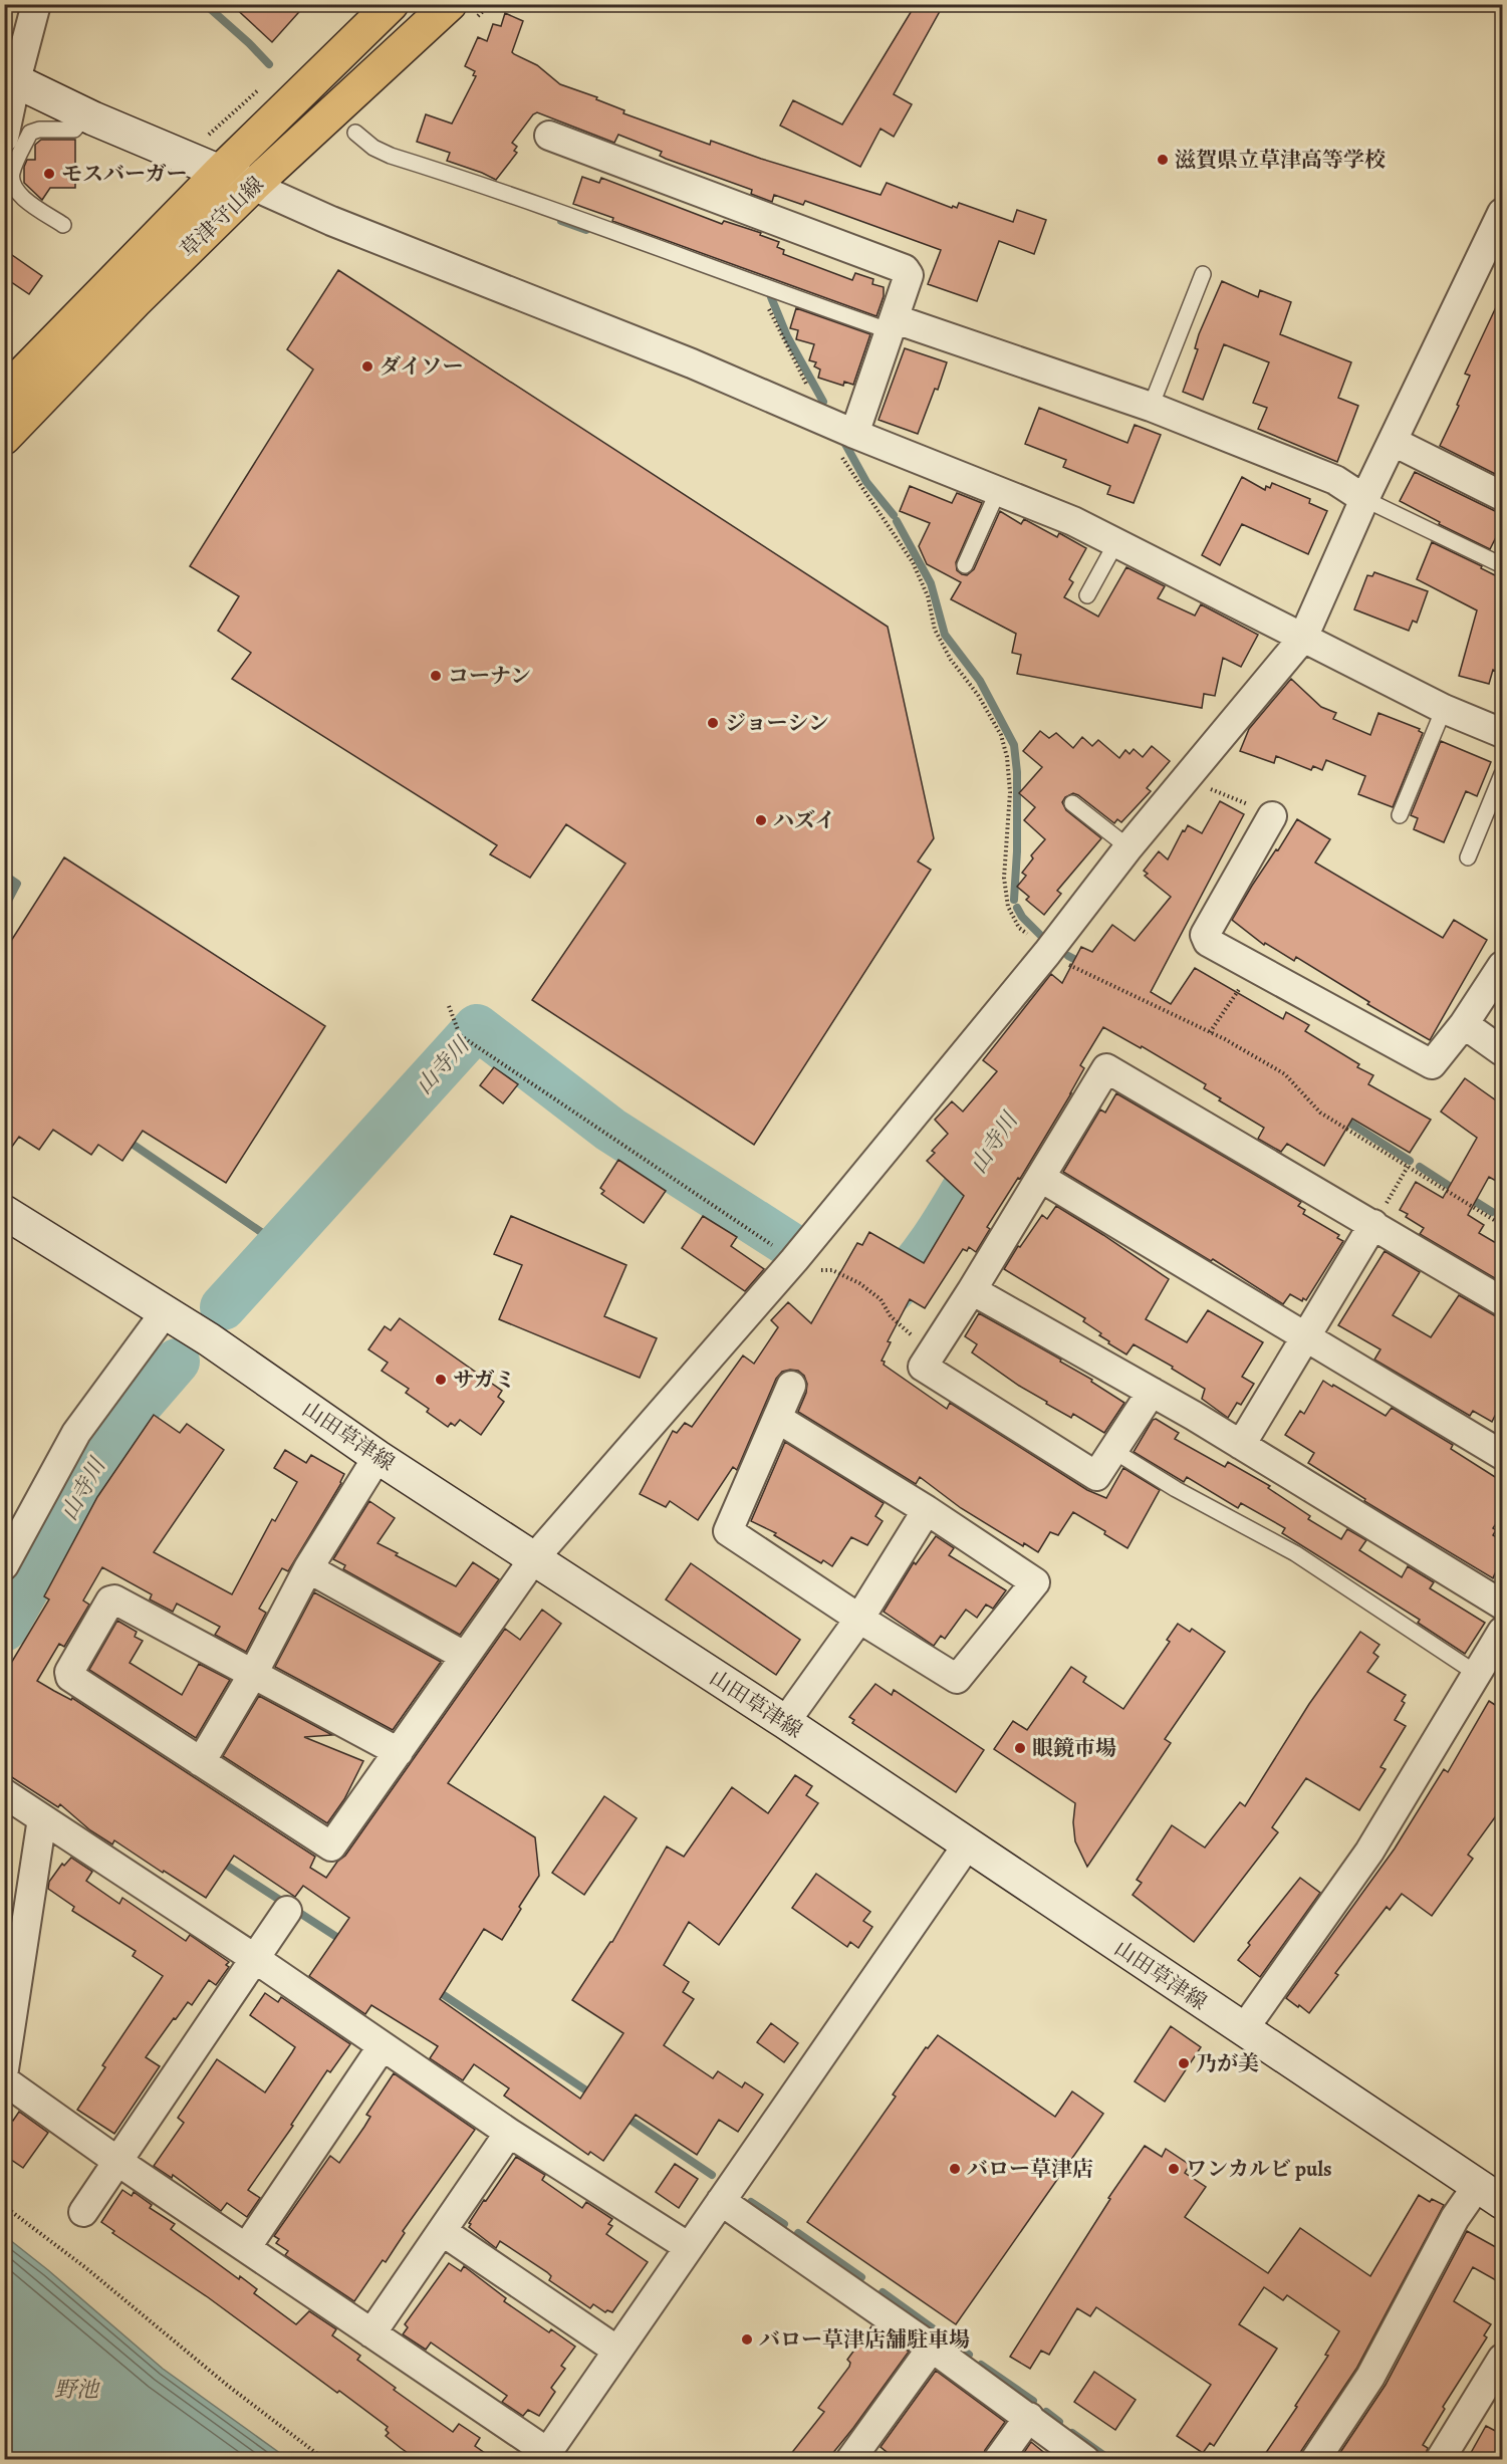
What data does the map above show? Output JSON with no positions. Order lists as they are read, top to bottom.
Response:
{
  "streets": {
    "main road": ["草津守山線", "山田草津線"]
  },
  "water": ["山寺川", "野池"],
  "places": [
    "滋賀県立草津高等学校",
    "モスバーガー",
    "ダイソー",
    "コーナン",
    "ジョーシン",
    "ハズイ",
    "サガミ",
    "眼鏡市場",
    "乃が美",
    "バロー草津店",
    "ワンカルビ puls",
    "バロー草津店舗駐車場"
  ]
}
